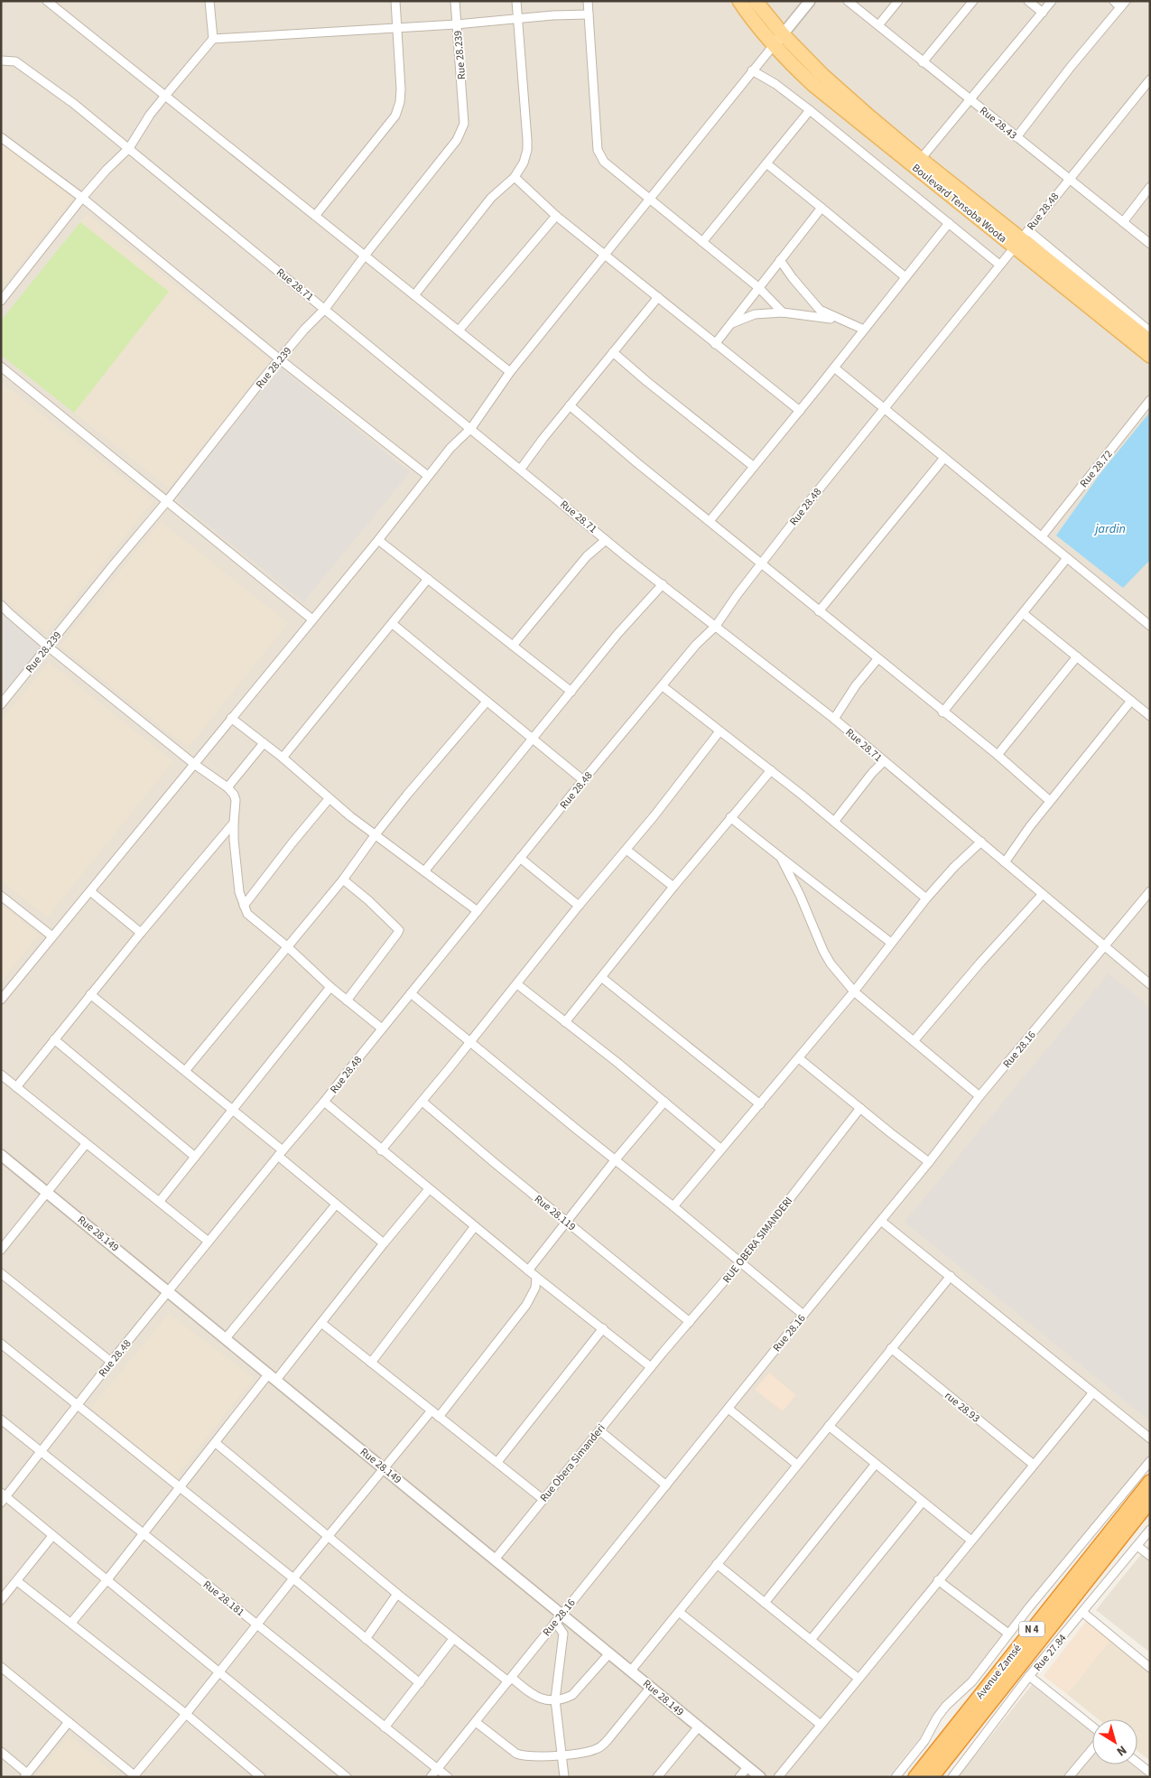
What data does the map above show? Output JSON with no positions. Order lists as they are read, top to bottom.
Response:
{
  "streets": {
    "highway": ["N 4", "Avenue Zamsé"],
    "main road": ["Boulevard Tensoba Woota"],
    "street": [
      "Rue 28.239",
      "Rue 28.43",
      "Rue 28.48",
      "Rue 28.71",
      "Rue 28.72",
      "Rue 28.16",
      "Rue 28.119",
      "Rue 28.149",
      "RUE OBERA SIMANDERI",
      "rue 28.93",
      "Rue Obera Simanderi",
      "Rue 28.181",
      "Rue 27.84"
    ]
  },
  "crossings": [
    ["Rue 28.239", "Rue 28.71"],
    ["Rue 28.43", "Rue 28.48"],
    ["Boulevard Tensoba Woota", "Rue 28.48"],
    ["Rue 28.48", "Rue 28.71"],
    ["Rue 28.48", "Rue 28.149"],
    ["Rue 28.48", "Rue 28.181"],
    ["Rue 28.71", "Rue 28.16"],
    ["Rue 28.16", "Rue 28.149"],
    ["Rue 28.16", "Rue 28.181"],
    ["Rue 28.119", "RUE OBERA SIMANDERI"],
    ["Rue 28.149", "Rue Obera Simanderi"],
    ["RUE OBERA SIMANDERI", "Rue Obera Simanderi"]
  ],
  "water": ["jardin"],
  "north": "bottom right"
}
